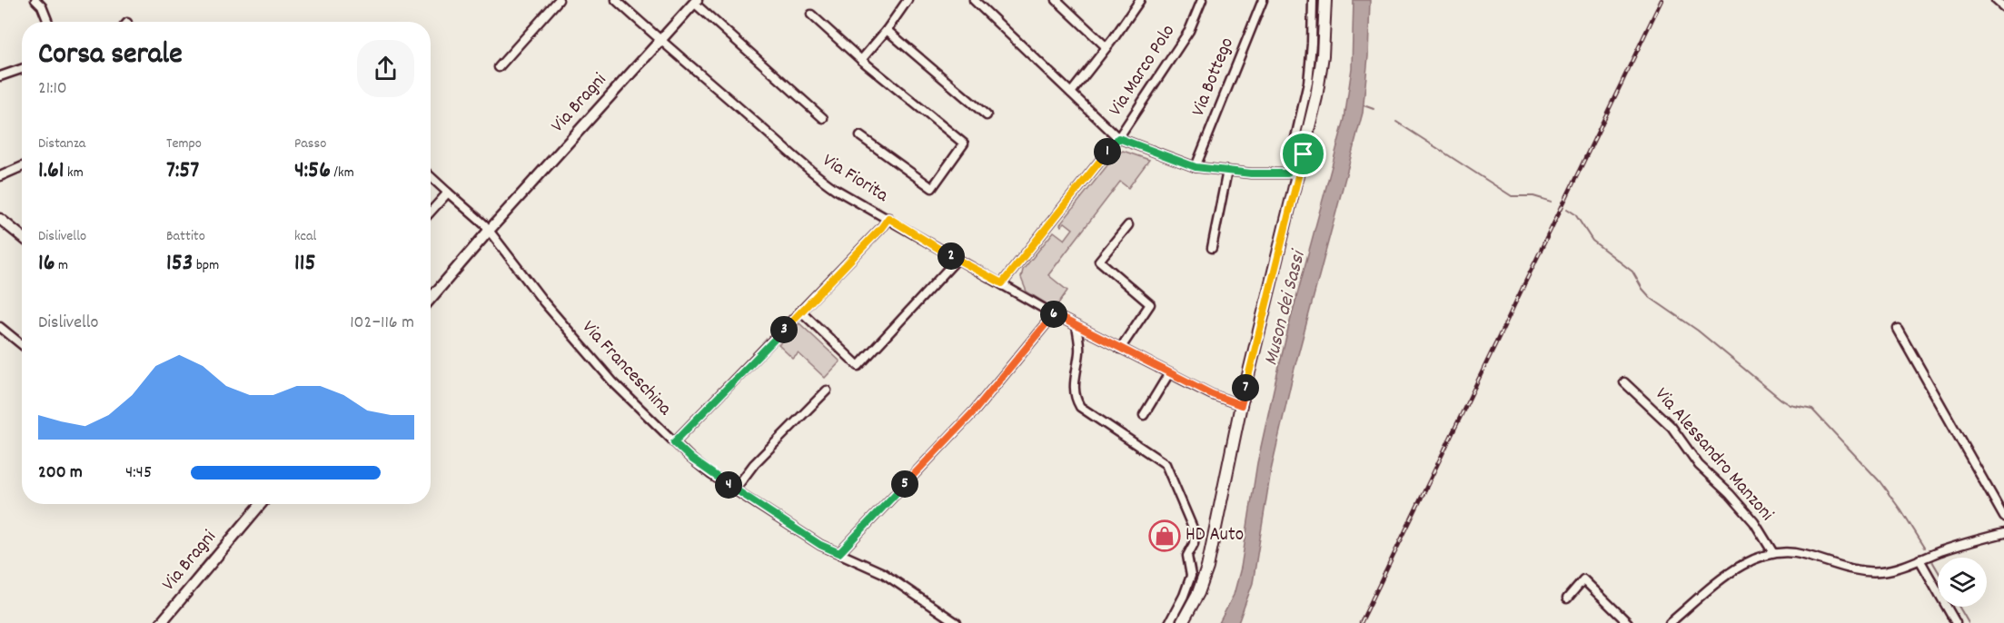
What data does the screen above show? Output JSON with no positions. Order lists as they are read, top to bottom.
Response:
{
  "streets": {
    "street": [
      "Via Marco Polo",
      "Via Bottego",
      "Via Bragni",
      "Via Fiorita",
      "Via Franceschina",
      "Via Alessandro Manzoni"
    ]
  },
  "crossings": [
    ["Via Marco Polo", "Via Fiorita"],
    ["Via Bragni", "Via Fiorita"],
    ["Via Bragni", "Via Franceschina"]
  ],
  "water": ["Muson dei Sassi"],
  "places": {
    "shop": ["HD Auto"]
  },
  "page": {
    "heading": ["Corsa serale", "21:10"],
    "stats": [
      ["Distanza", "1.61 km"],
      ["Tempo", "7:57"],
      ["Passo", "4:56 /km"],
      ["Dislivello", "16 m"],
      ["Battito", "153 bpm"],
      ["kcal", "115"]
    ],
    "pins": [
      "1",
      "2",
      "6",
      "3",
      "7",
      "5",
      "4"
    ],
    "chart": ["Dislivello", "102–116 m"],
    "list": [
      {
        "name": "200 m",
        "note": "4:45"
      }
    ]
  }
}
